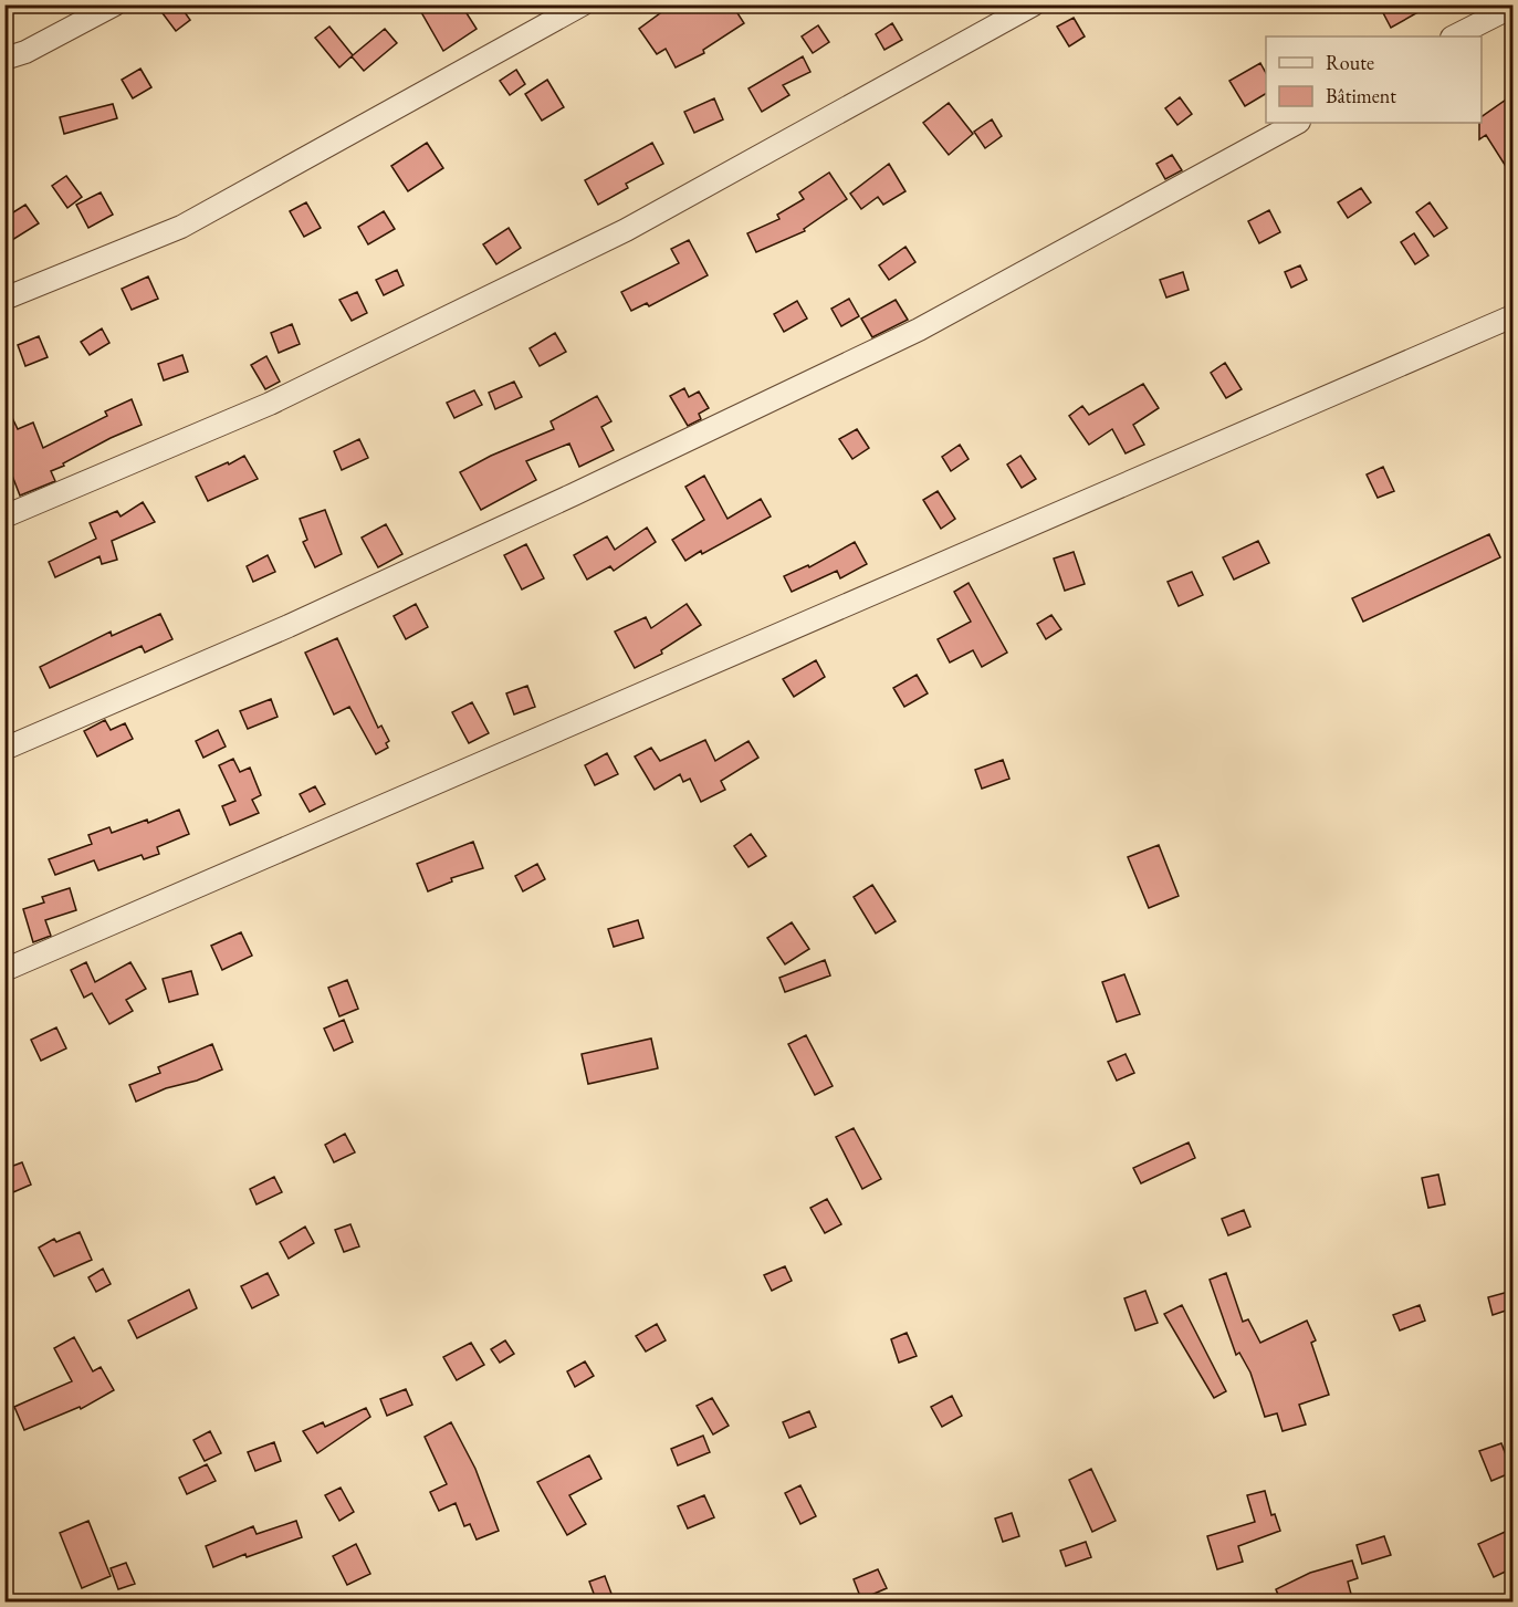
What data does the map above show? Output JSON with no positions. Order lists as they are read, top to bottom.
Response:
{
  "legend": ["Route", "Bâtiment"]
}
